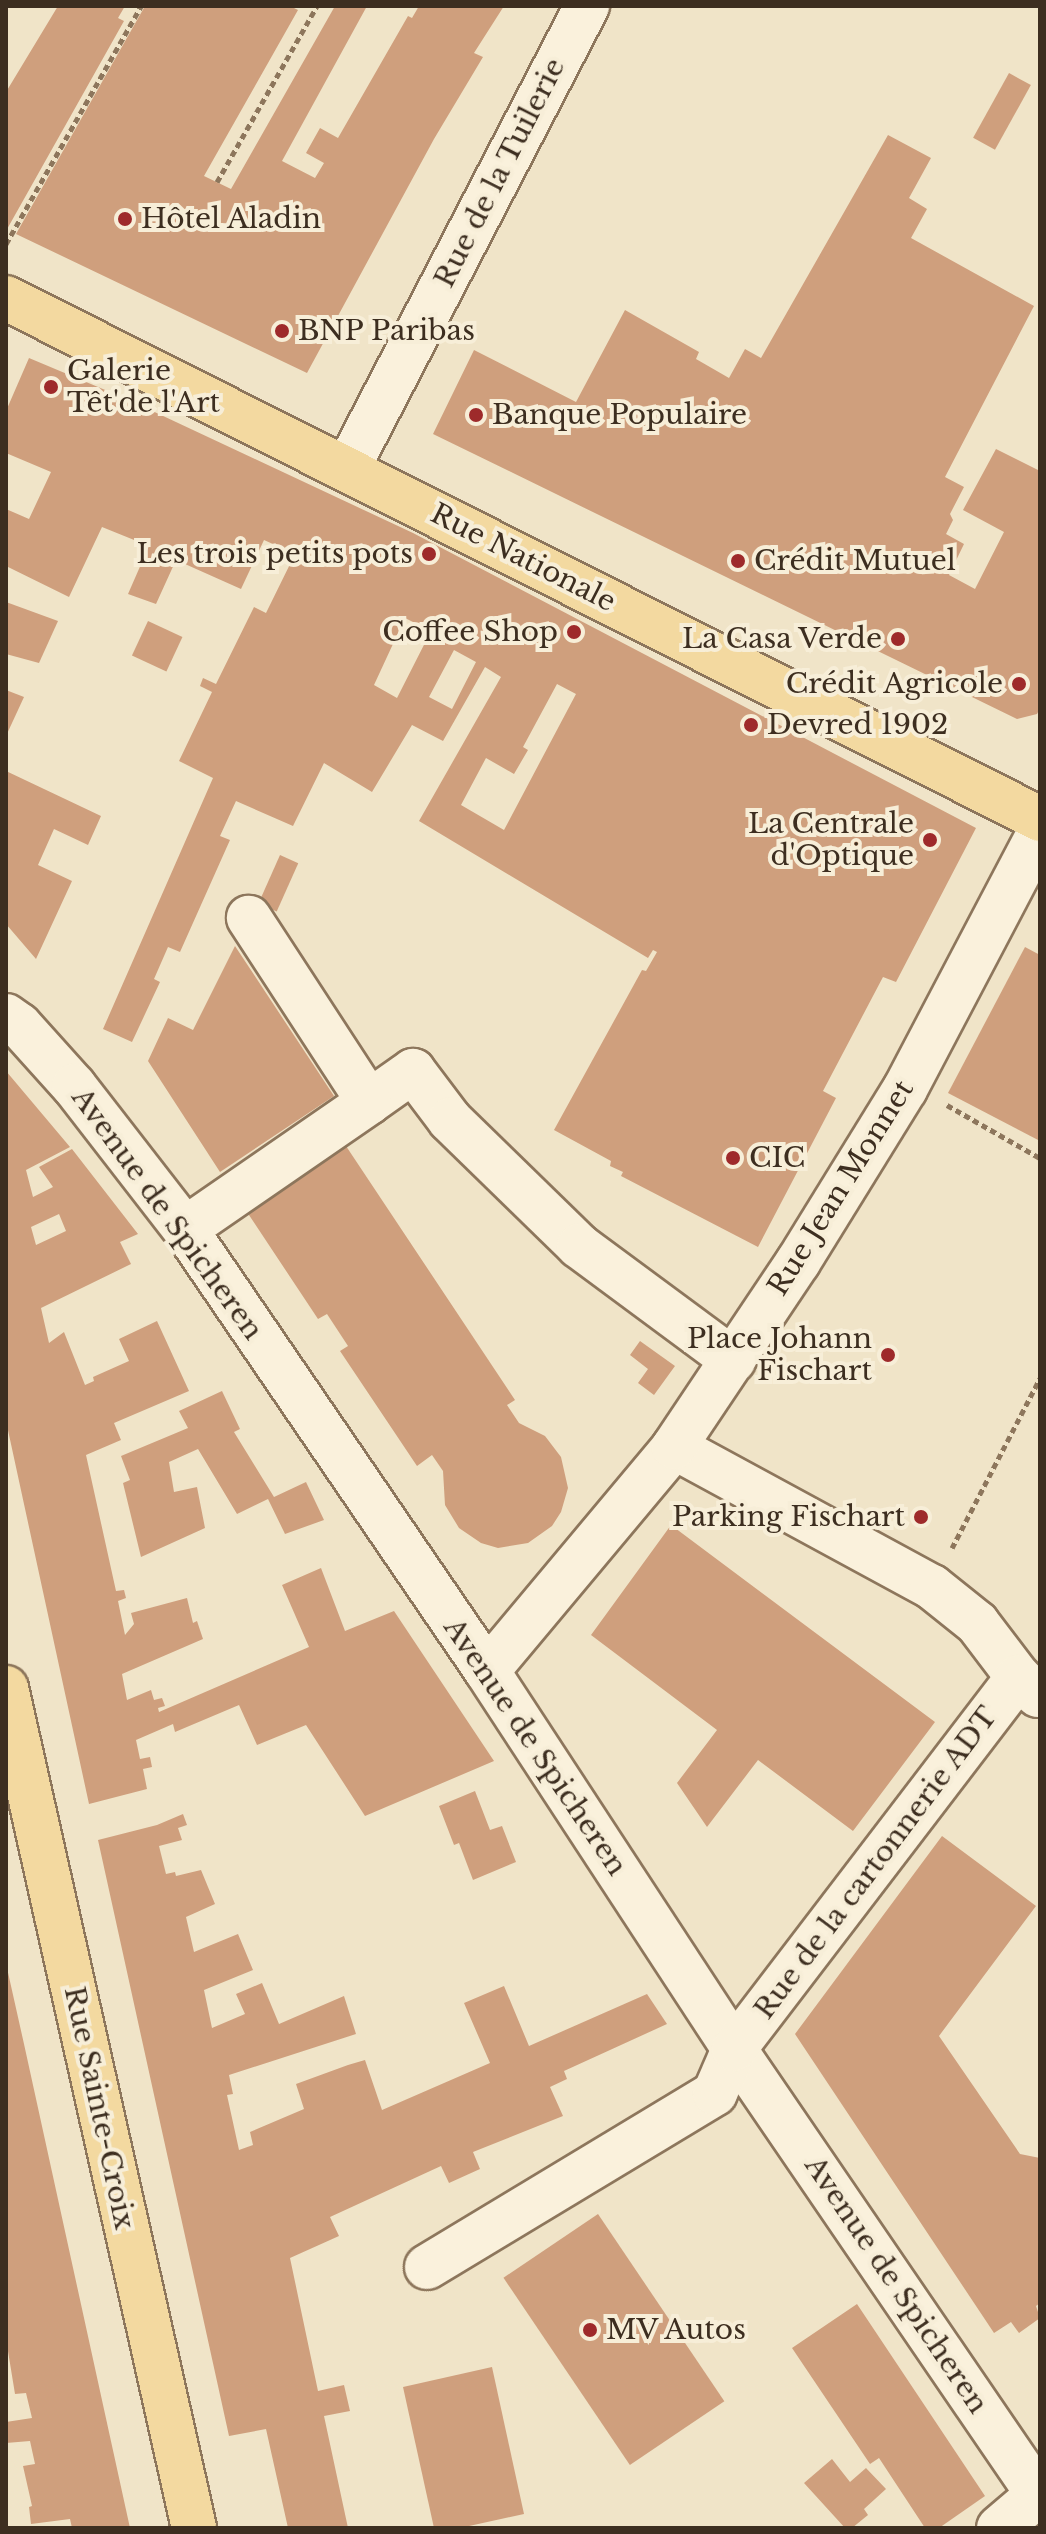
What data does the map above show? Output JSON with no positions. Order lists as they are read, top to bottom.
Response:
{
  "streets": {
    "main road": ["Rue Nationale", "Rue Sainte-Croix"],
    "street": [
      "Rue de la Tuilerie",
      "Rue Jean Monnet",
      "Avenue de Spicheren",
      "Rue de la cartonnerie ADT"
    ]
  },
  "crossings": [
    ["Rue de la Tuilerie", "Rue Nationale"],
    ["Rue Jean Monnet", "Avenue de Spicheren"],
    ["Rue Jean Monnet", "Rue de la cartonnerie ADT"],
    ["Avenue de Spicheren", "Rue de la cartonnerie ADT"]
  ],
  "places": [
    "Hôtel Aladin",
    "BNP Paribas",
    "Galerie Têt'de l'Art",
    "Banque Populaire",
    "Les trois petits pots",
    "Crédit Mutuel",
    "Coffee Shop",
    "La Casa Verde",
    "Crédit Agricole",
    "Devred 1902",
    "La Centrale d'Optique",
    "CIC",
    "Place Johann Fischart",
    "Parking Fischart",
    "MV Autos"
  ]
}
